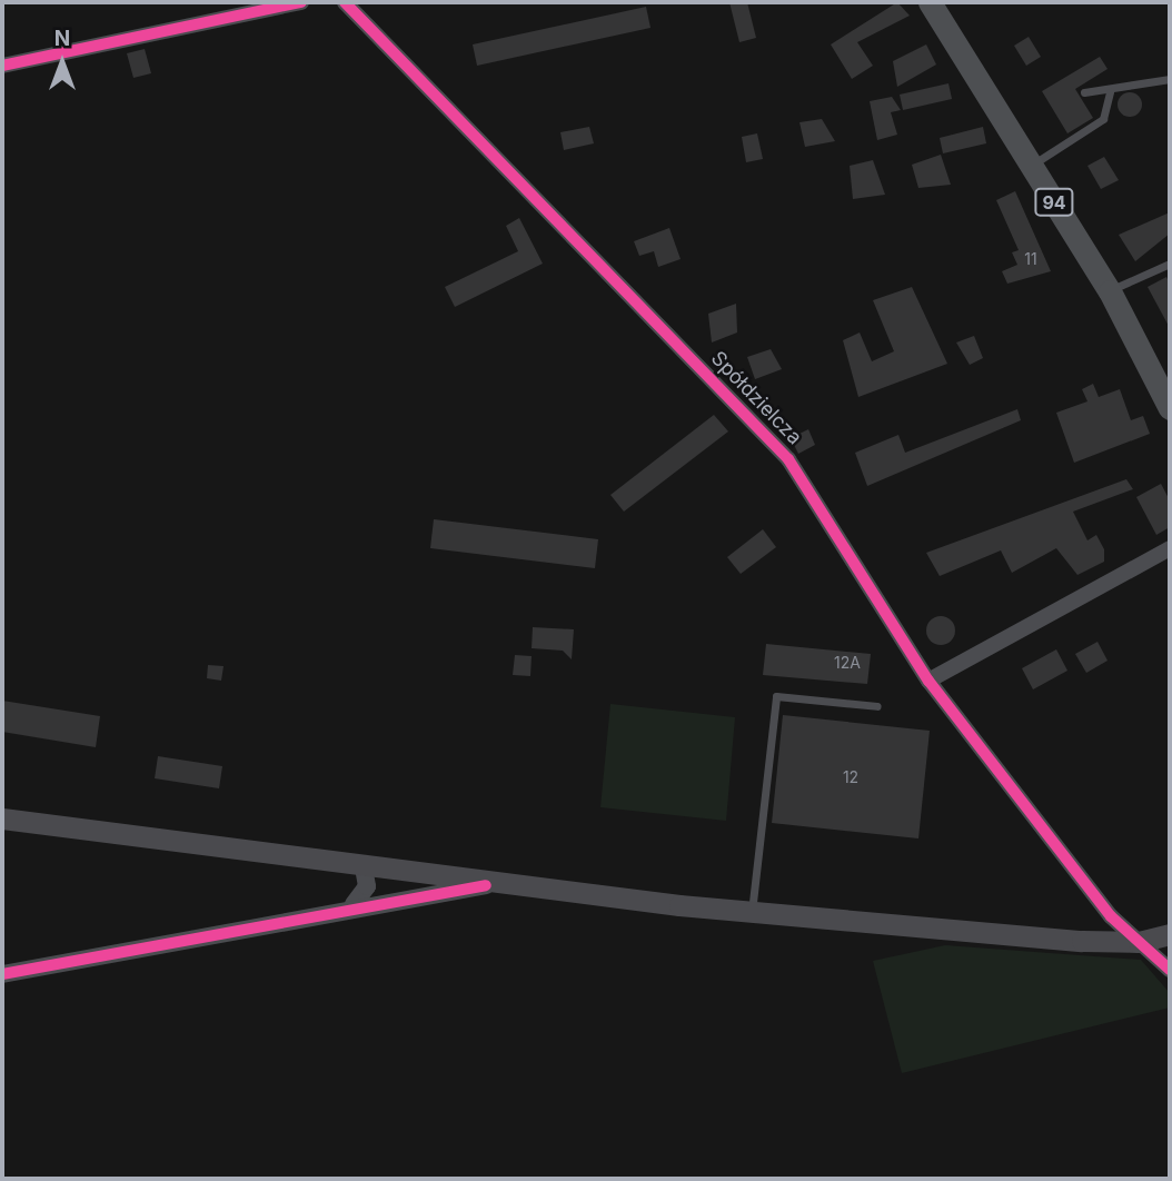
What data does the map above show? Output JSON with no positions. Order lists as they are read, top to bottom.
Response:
{
  "streets": {
    "main road": ["94"],
    "street": ["Spółdzielcza"]
  },
  "house_numbers": ["11", "12A", "12"],
  "north": "top"
}
